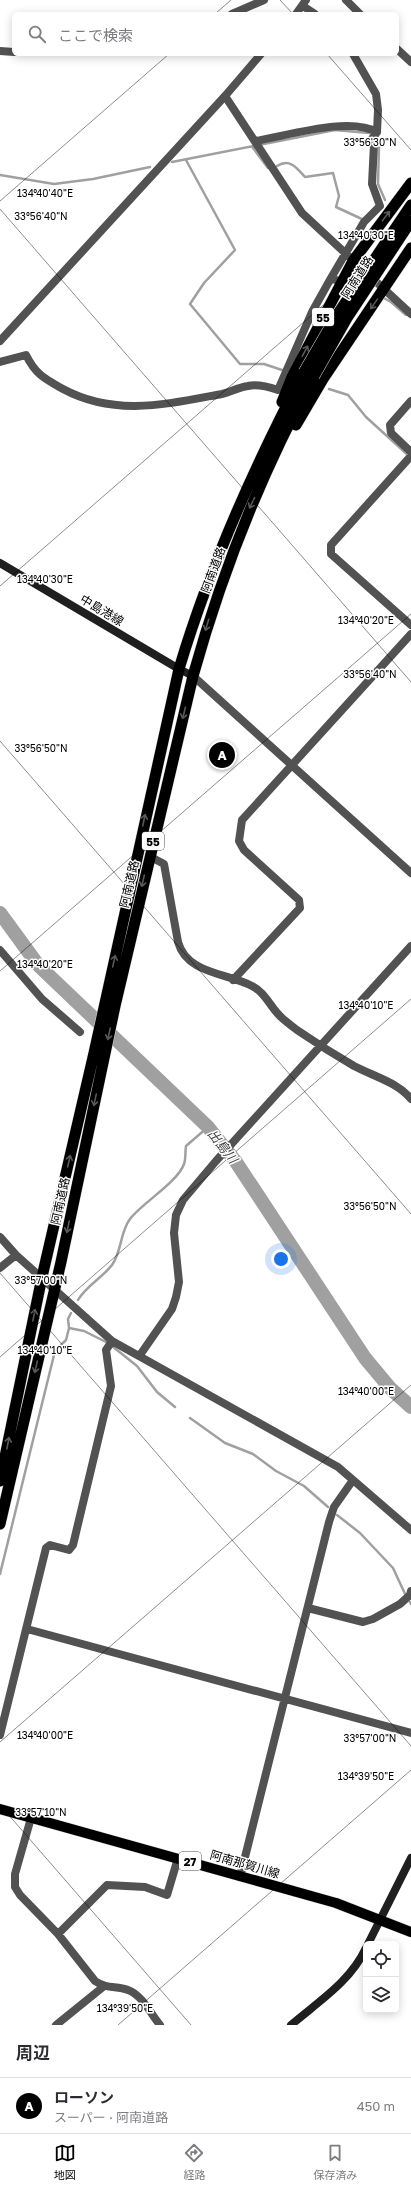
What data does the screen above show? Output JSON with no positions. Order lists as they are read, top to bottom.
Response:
{
  "streets": {
    "highway": ["阿南道路", "55"],
    "main road": ["中島港線", "27", "阿南那賀川線"]
  },
  "crossings": [
    ["阿南道路", "55"],
    ["阿南道路", "中島港線"]
  ],
  "water": ["出島川"],
  "page": {
    "search": "ここで検索",
    "pins": "A",
    "heading": "周辺",
    "list": [
      {
        "mark": "A",
        "name": "ローソン",
        "note": "スーパー · 阿南道路",
        "value": "450 m"
      }
    ],
    "nav": ["地図", "経路", "保存済み"]
  },
  "coordinates": [
    "33°56'30\"N",
    "134°40'40\"E",
    "33°56'40\"N",
    "134°40'30\"E",
    "134°40'20\"E",
    "33°56'50\"N",
    "134°40'10\"E",
    "33°57'00\"N",
    "134°40'00\"E",
    "134°39'50\"E",
    "33°57'10\"N"
  ]
}
